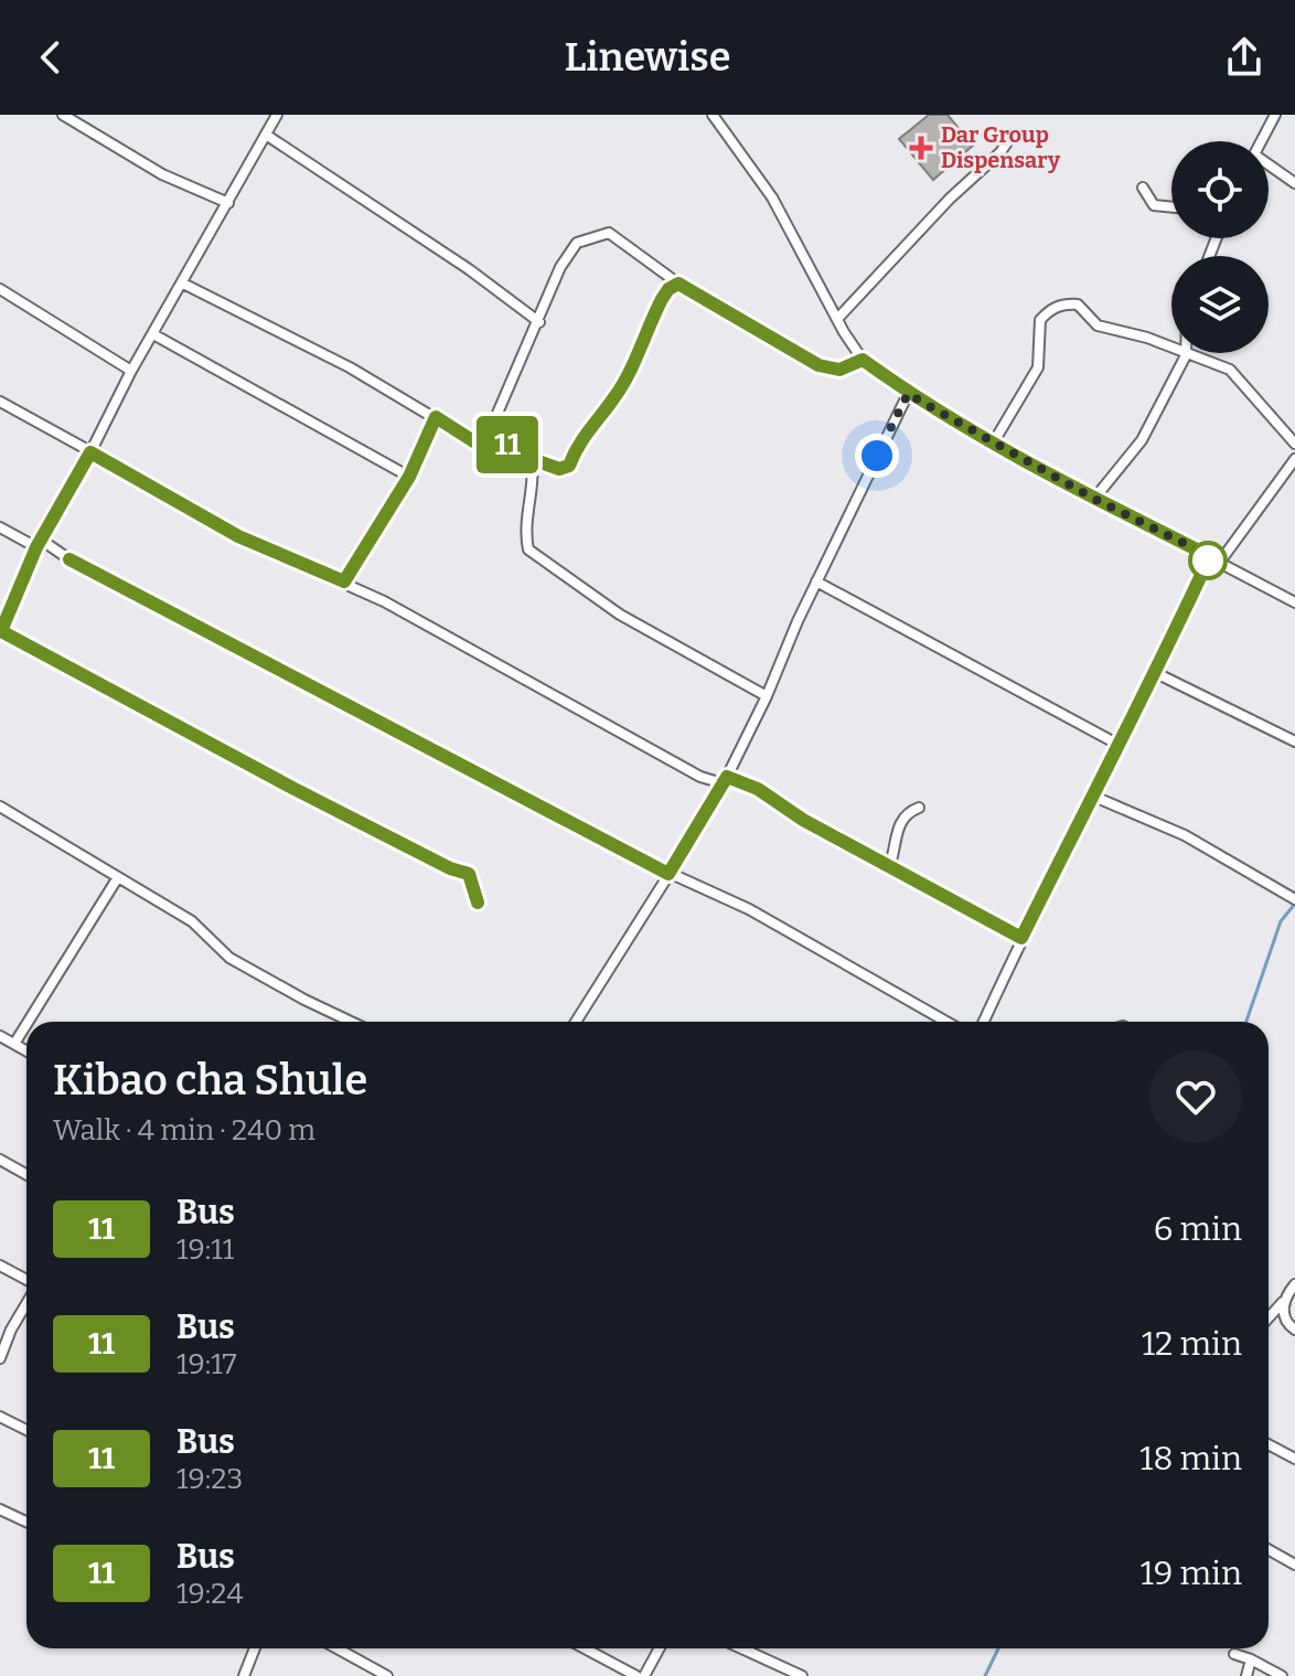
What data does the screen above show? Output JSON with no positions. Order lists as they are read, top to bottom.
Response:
{
  "places": {
    "health": ["Dar Group Dispensary"]
  },
  "lines": ["bus line 11"],
  "page": {
    "header": "Linewise",
    "on_map": "11",
    "heading": ["Kibao cha Shule", "Walk · 4 min · 240 m"],
    "list": [
      {
        "mark": "11",
        "name": "Bus",
        "note": "19:11",
        "value": "6 min"
      },
      {
        "mark": "11",
        "name": "Bus",
        "note": "19:17",
        "value": "12 min"
      },
      {
        "mark": "11",
        "name": "Bus",
        "note": "19:23",
        "value": "18 min"
      },
      {
        "mark": "11",
        "name": "Bus",
        "note": "19:24",
        "value": "19 min"
      }
    ]
  }
}
